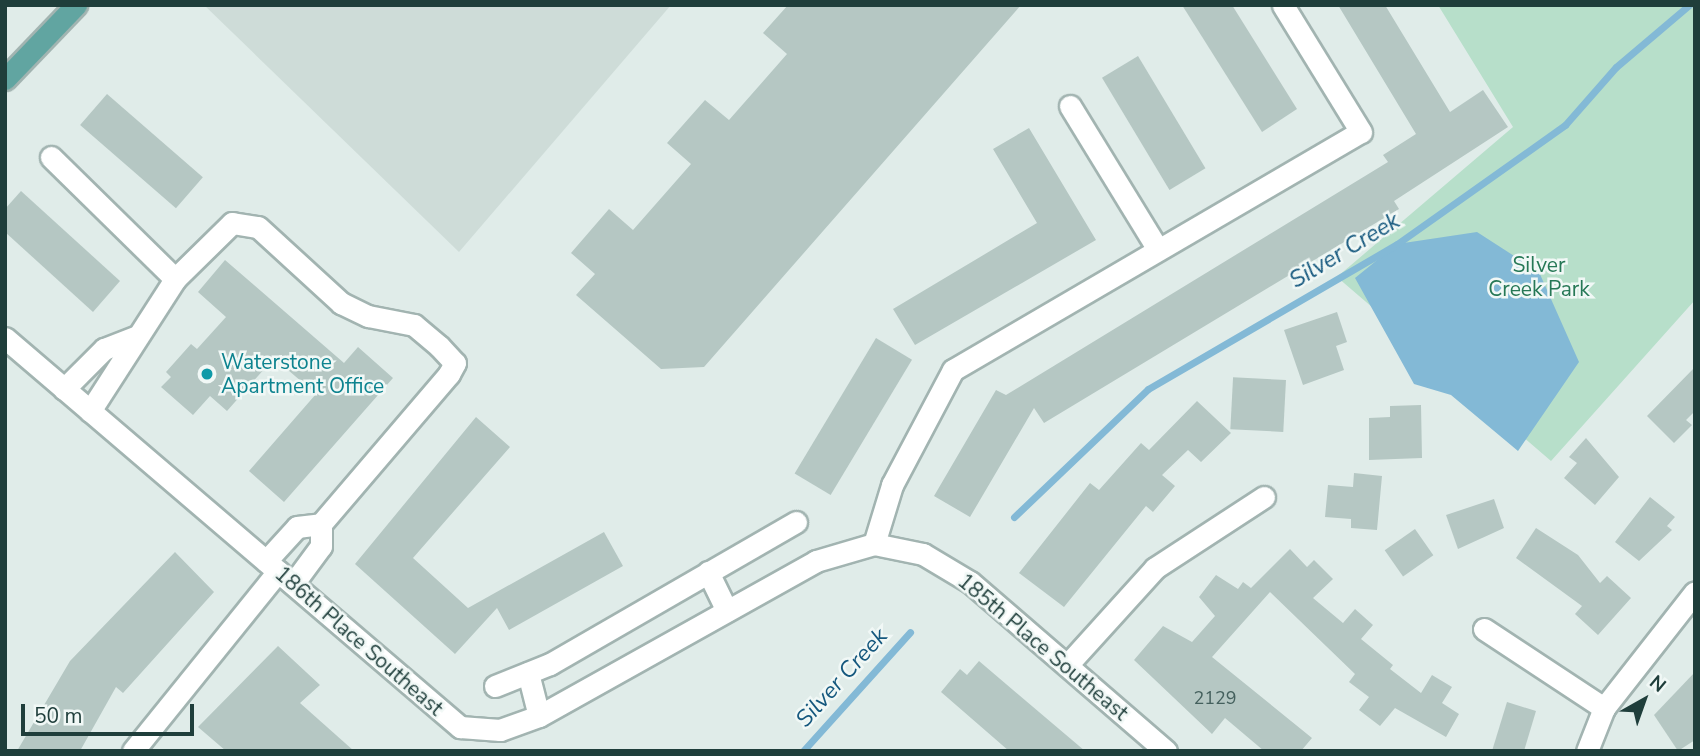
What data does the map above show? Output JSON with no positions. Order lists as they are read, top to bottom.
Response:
{
  "streets": {
    "street": ["186th Place Southeast", "185th Place Southeast"]
  },
  "crossings": [
    ["186th Place Southeast", "185th Place Southeast"]
  ],
  "water": ["Silver Creek"],
  "parks": ["Silver Creek Park"],
  "places": ["Waterstone Apartment Office"],
  "house_numbers": ["2129"],
  "scale_bar": "50 m",
  "north": "top right"
}
